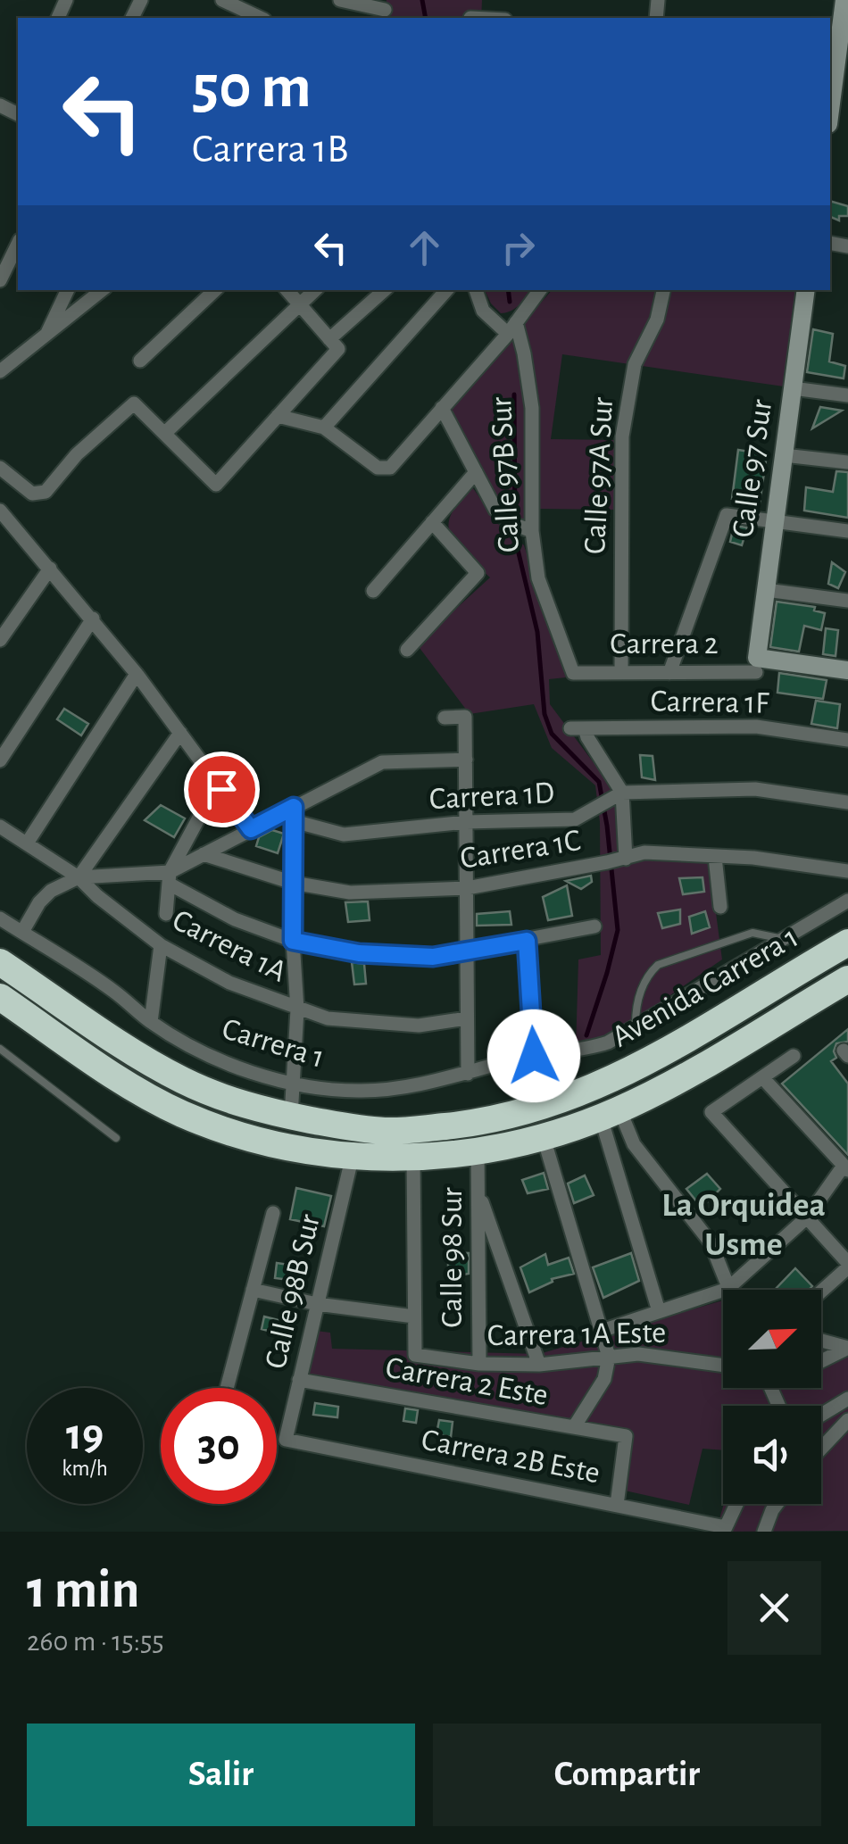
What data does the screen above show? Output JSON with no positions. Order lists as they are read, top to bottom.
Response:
{
  "streets": {
    "highway": ["Avenida Carrera 1"],
    "street": [
      "Calle 97 Sur",
      "Calle 97B Sur",
      "Calle 97A Sur",
      "Carrera 2",
      "Carrera 1F",
      "Carrera 1D",
      "Carrera 1C",
      "Carrera 1A",
      "Carrera 1",
      "Calle 98 Sur",
      "Calle 98B Sur",
      "Carrera 1A Este",
      "Carrera 2 Este",
      "Carrera 2B Este"
    ]
  },
  "crossings": [
    ["Calle 97 Sur", "Carrera 2"],
    ["Calle 97B Sur", "Carrera 2"],
    ["Calle 97A Sur", "Carrera 2"],
    ["Carrera 1F", "Carrera 1D"],
    ["Avenida Carrera 1", "Calle 98 Sur"],
    ["Avenida Carrera 1", "Calle 98B Sur"],
    ["Calle 98 Sur", "Carrera 1A Este"],
    ["Calle 98B Sur", "Carrera 2 Este"],
    ["Calle 98B Sur", "Carrera 2B Este"],
    ["Carrera 2 Este", "Carrera 2B Este"]
  ],
  "districts": ["La Orquidea Usme"],
  "north": "top right",
  "page": {
    "turn": ["50 m", "Carrera 1B"],
    "speed": "19 km/h",
    "limit": "30",
    "heading": ["1 min", "260 m · 15:55"],
    "buttons": ["Salir", "Compartir"]
  }
}
